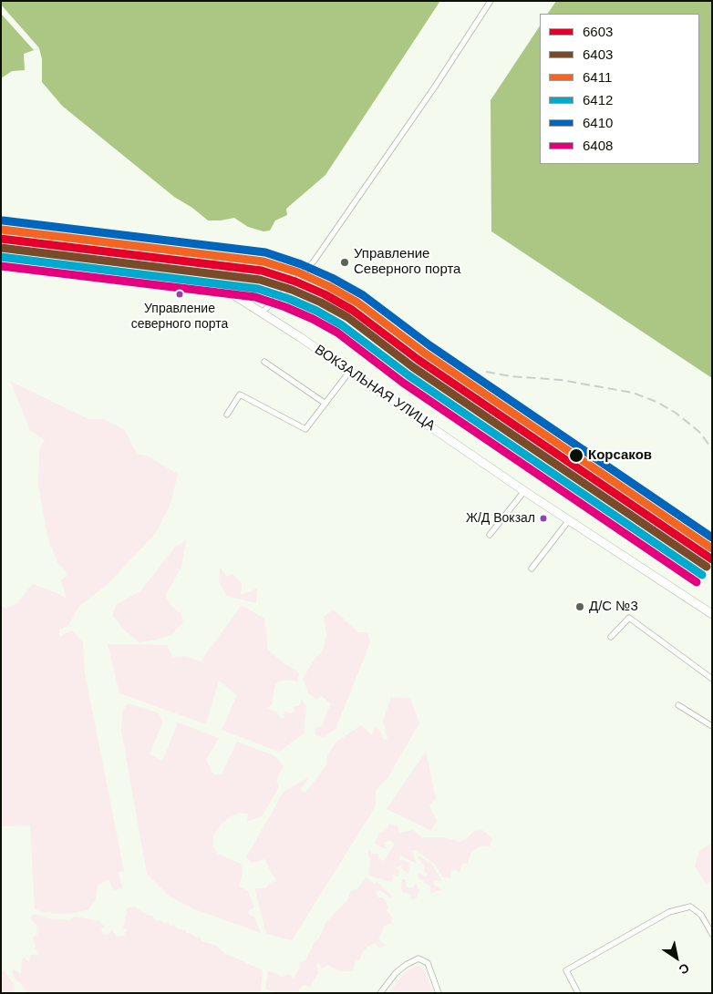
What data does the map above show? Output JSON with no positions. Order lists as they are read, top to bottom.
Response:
{
  "streets": {
    "main road": ["ВОКЗАЛЬНАЯ УЛИЦА"]
  },
  "places": [
    "Управление Северного порта",
    "Управление северного порта",
    "Корсаков",
    "Ж/Д Вокзал",
    "Д/С №3"
  ],
  "lines": [
    "transit line 6410",
    "transit line 6411",
    "transit line 6603",
    "transit line 6403",
    "transit line 6412",
    "transit line 6408"
  ],
  "legend": [
    "6603",
    "6403",
    "6411",
    "6412",
    "6410",
    "6408"
  ],
  "north": "bottom right"
}
